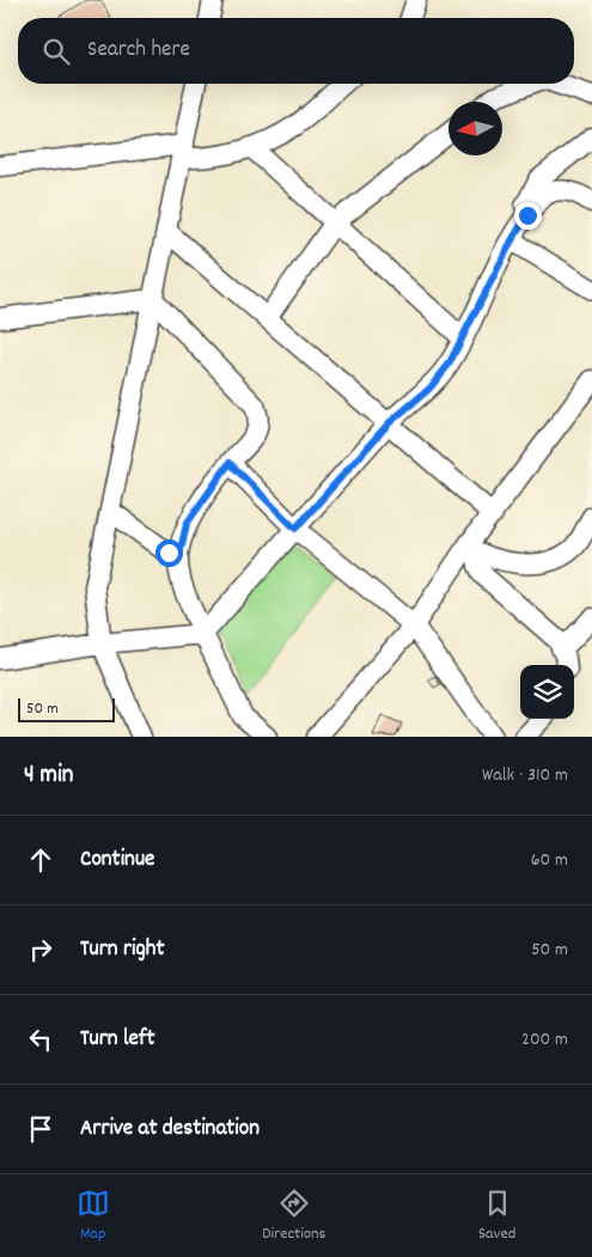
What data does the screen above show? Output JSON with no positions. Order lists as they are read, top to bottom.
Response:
{
  "scale_bar": "50 m",
  "north": "left",
  "page": {
    "search": "Search here",
    "scale": "50 m",
    "heading": ["4 min", "Walk · 310 m"],
    "list": [
      ["Continue", "60 m"],
      ["Turn right", "50 m"],
      ["Turn left", "200 m"],
      "Arrive at destination"
    ],
    "nav": ["Map", "Directions", "Saved"]
  }
}
